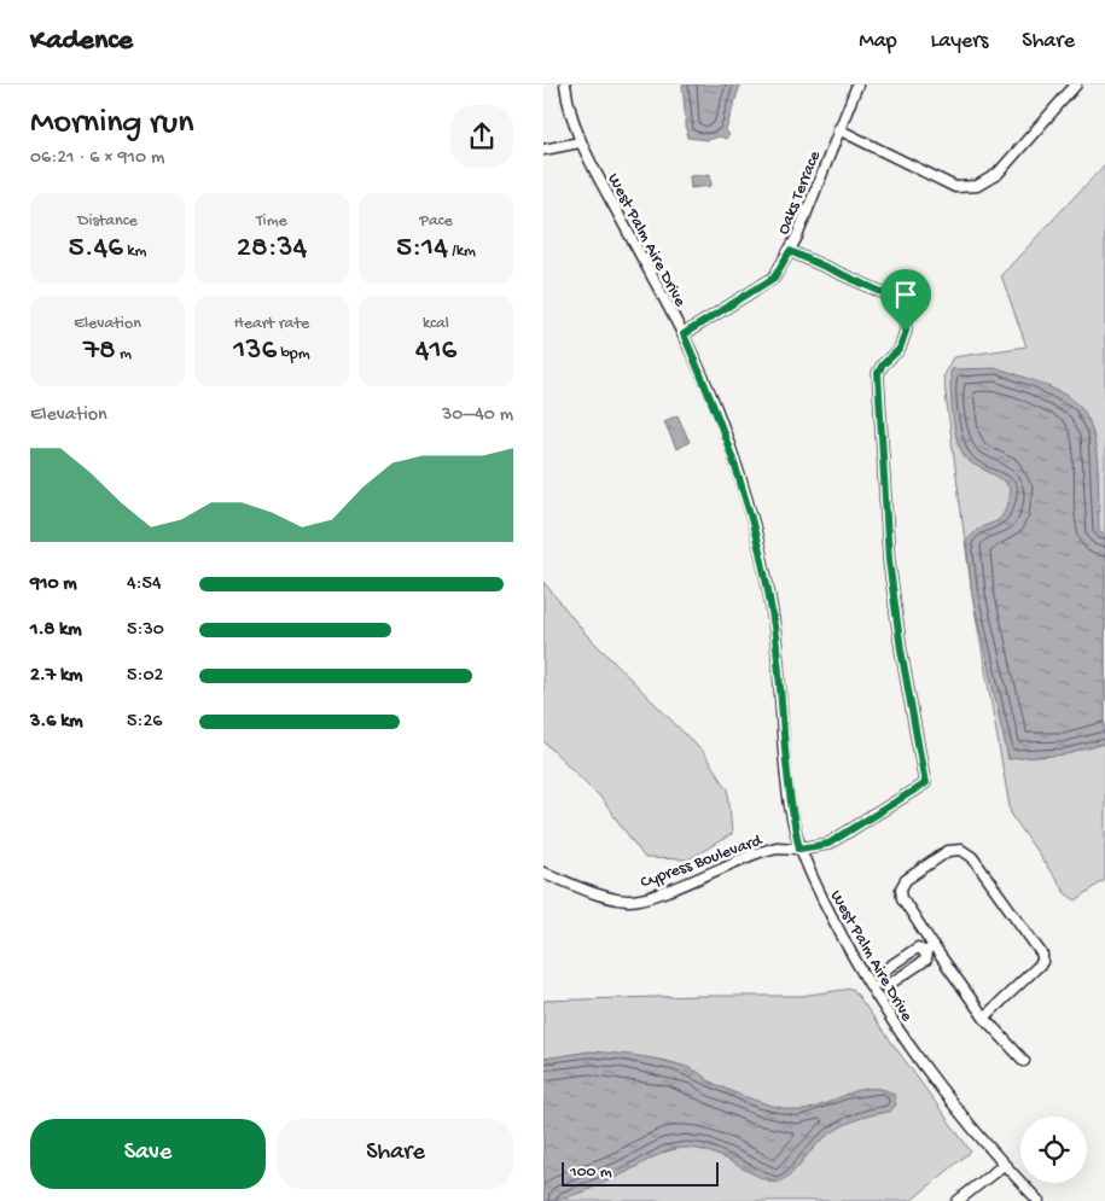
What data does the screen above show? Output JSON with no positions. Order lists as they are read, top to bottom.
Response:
{
  "streets": {
    "street": ["Oaks Terrace", "West Palm Aire Drive", "Cypress Boulevard"]
  },
  "crossings": [
    ["Oaks Terrace", "West Palm Aire Drive"],
    ["Oaks Terrace", "Cypress Boulevard"],
    ["West Palm Aire Drive", "Cypress Boulevard"]
  ],
  "scale_bar": "100 m",
  "page": {
    "header": "Kadence",
    "nav": ["Map", "Layers", "Share"],
    "heading": ["Morning run", "06:21 · 6 × 910 m"],
    "stats": [
      ["Distance", "5.46 km"],
      ["Time", "28:34"],
      ["Pace", "5:14 /km"],
      ["Elevation", "78 m"],
      ["Heart rate", "136 bpm"],
      ["kcal", "416"]
    ],
    "chart": ["Elevation", "30–40 m"],
    "list": [
      {
        "name": "910 m",
        "note": "4:54"
      },
      {
        "name": "1.8 km",
        "note": "5:30"
      },
      {
        "name": "2.7 km",
        "note": "5:02"
      },
      {
        "name": "3.6 km",
        "note": "5:26"
      }
    ],
    "buttons": ["Save", "Share"],
    "scale": "100 m"
  }
}
